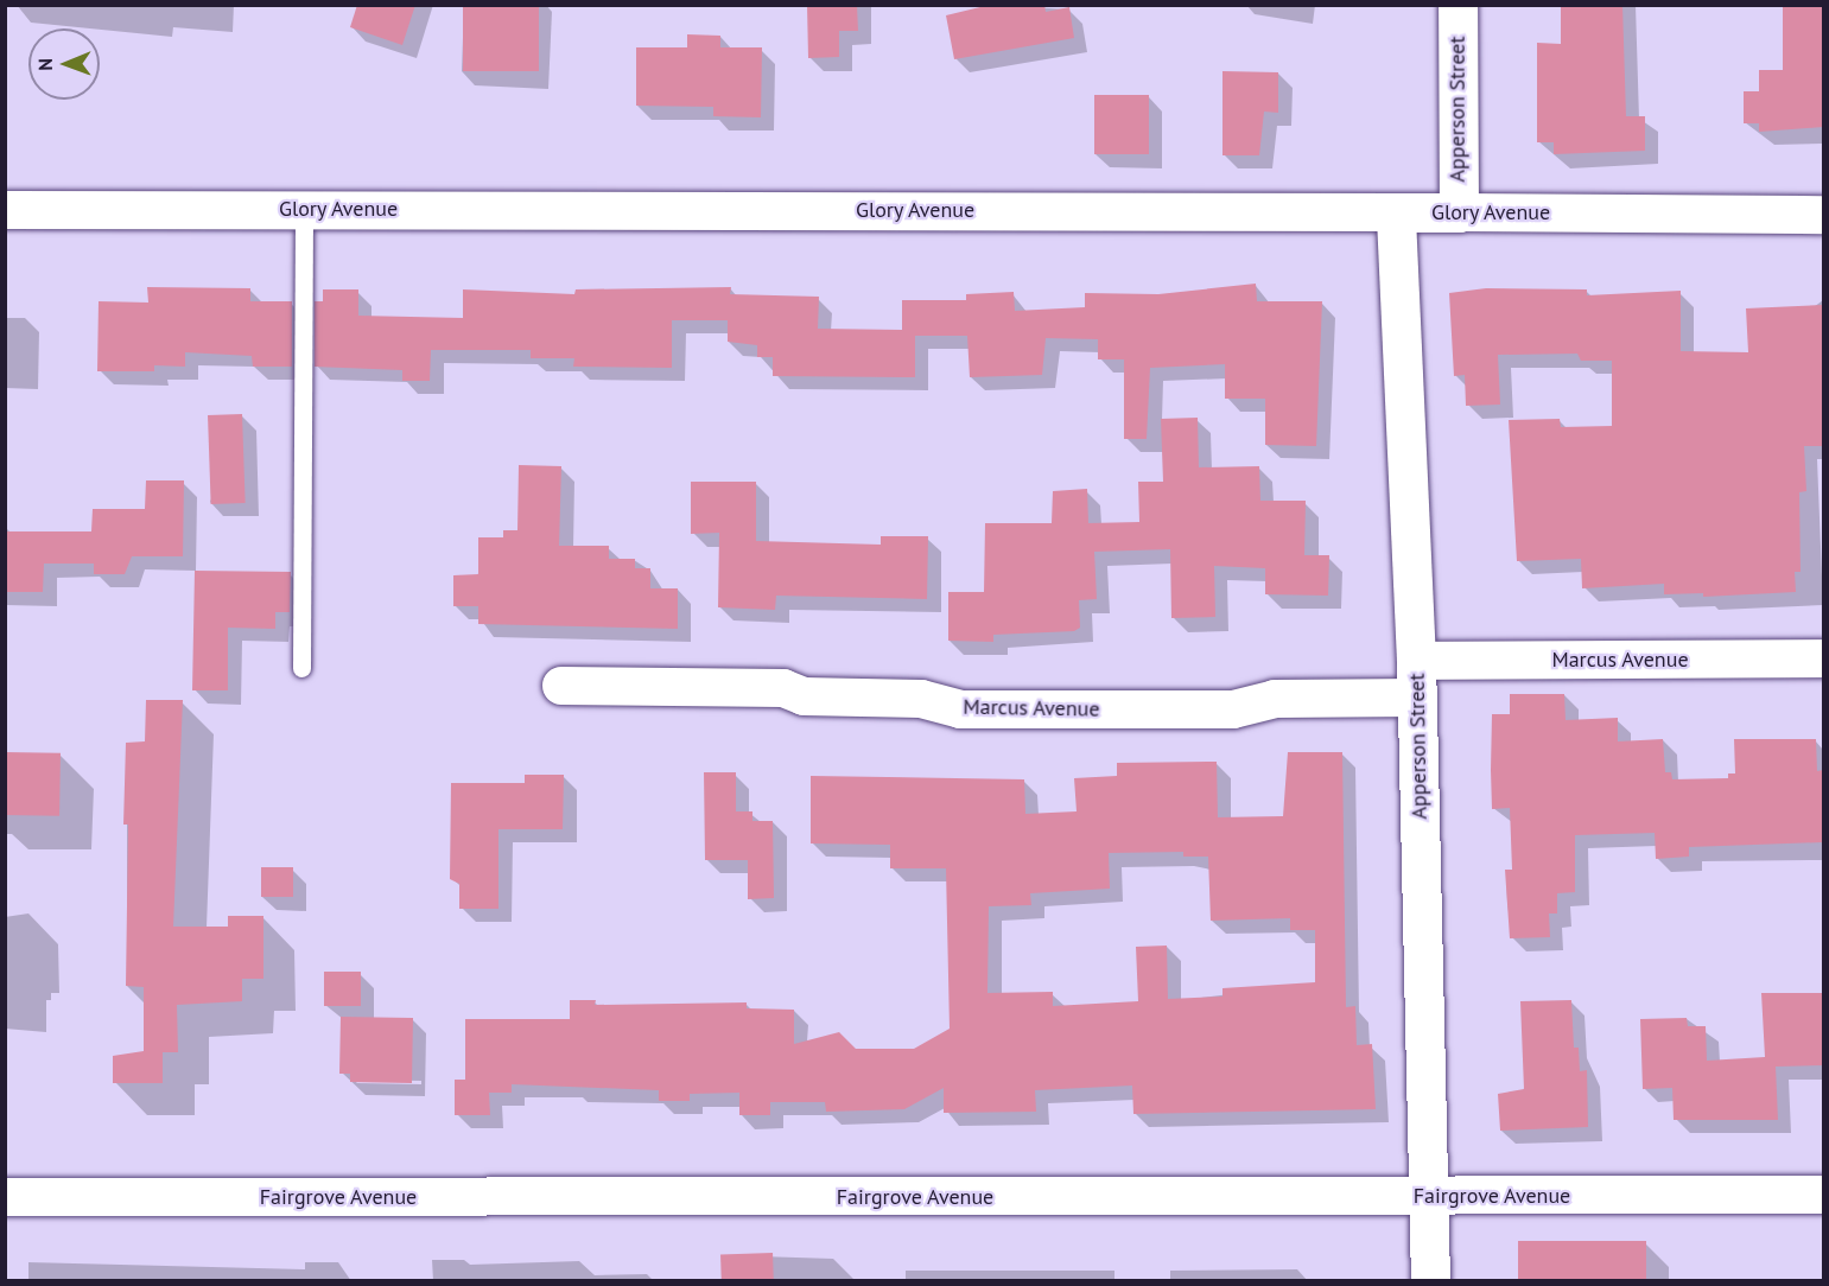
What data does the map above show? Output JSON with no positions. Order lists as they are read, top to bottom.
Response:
{
  "streets": {
    "street": [
      "Apperson Street",
      "Glory Avenue",
      "Marcus Avenue",
      "Fairgrove Avenue"
    ]
  },
  "crossings": [
    ["Apperson Street", "Glory Avenue"],
    ["Apperson Street", "Marcus Avenue"],
    ["Apperson Street", "Fairgrove Avenue"]
  ],
  "north": "left"
}
